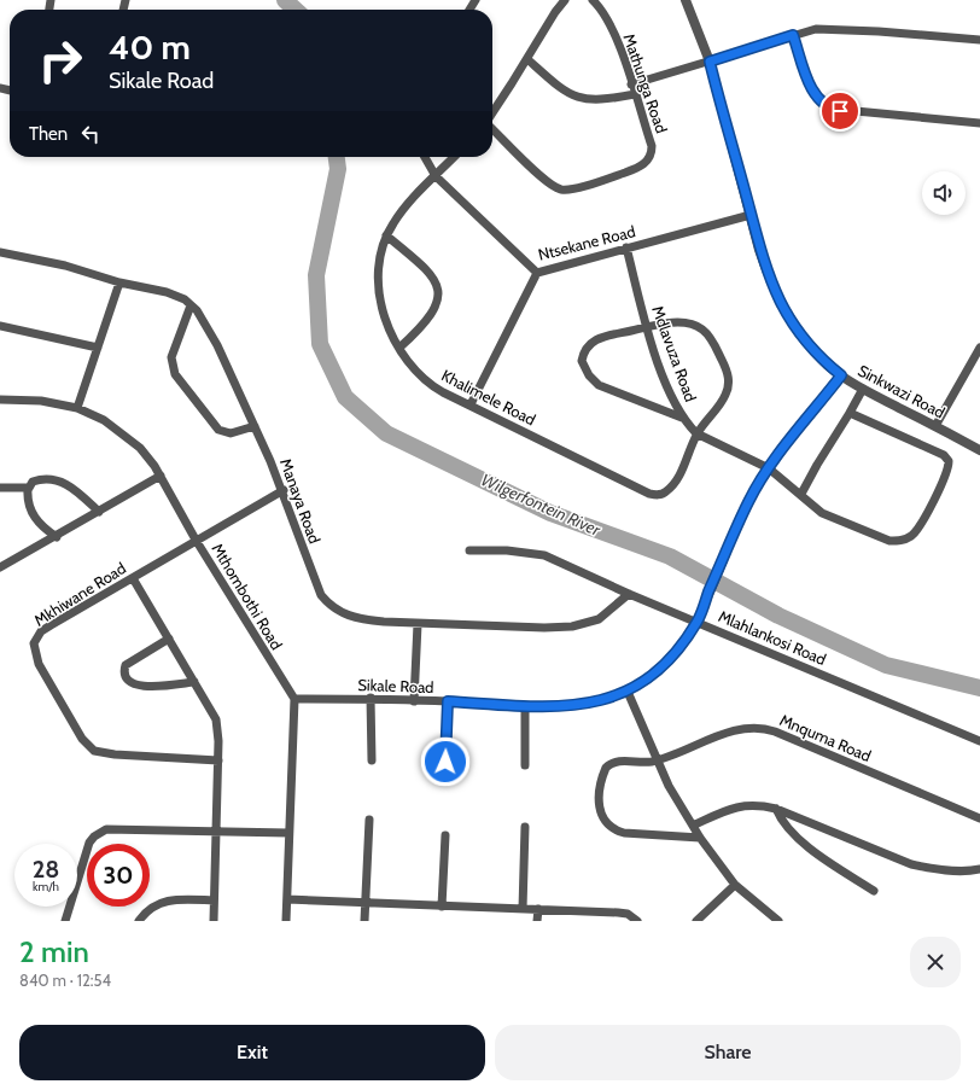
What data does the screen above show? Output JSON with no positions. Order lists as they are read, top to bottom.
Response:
{
  "streets": {
    "street": [
      "Mathunga Road",
      "Ntsekane Road",
      "Mdlavuza Road",
      "Sinkwazi Road",
      "Khalimele Road",
      "Manaya Road",
      "Mkhiwane Road",
      "Mthombothi Road",
      "Mlahlankosi Road",
      "Sikale Road",
      "Mnquma Road"
    ]
  },
  "crossings": [
    ["Ntsekane Road", "Mdlavuza Road"],
    ["Ntsekane Road", "Sinkwazi Road"],
    ["Ntsekane Road", "Khalimele Road"],
    ["Mdlavuza Road", "Khalimele Road"],
    ["Mdlavuza Road", "Sikale Road"],
    ["Sinkwazi Road", "Sikale Road"],
    ["Manaya Road", "Mkhiwane Road"],
    ["Manaya Road", "Mlahlankosi Road"],
    ["Mkhiwane Road", "Mthombothi Road"],
    ["Mthombothi Road", "Sikale Road"],
    ["Mlahlankosi Road", "Sikale Road"]
  ],
  "water": ["Wilgerfontein River"],
  "page": {
    "turn": ["40 m", "Sikale Road"],
    "then": "Then",
    "speed": "28 km/h",
    "limit": "30",
    "heading": ["2 min", "840 m · 12:54"],
    "buttons": ["Exit", "Share"]
  }
}
